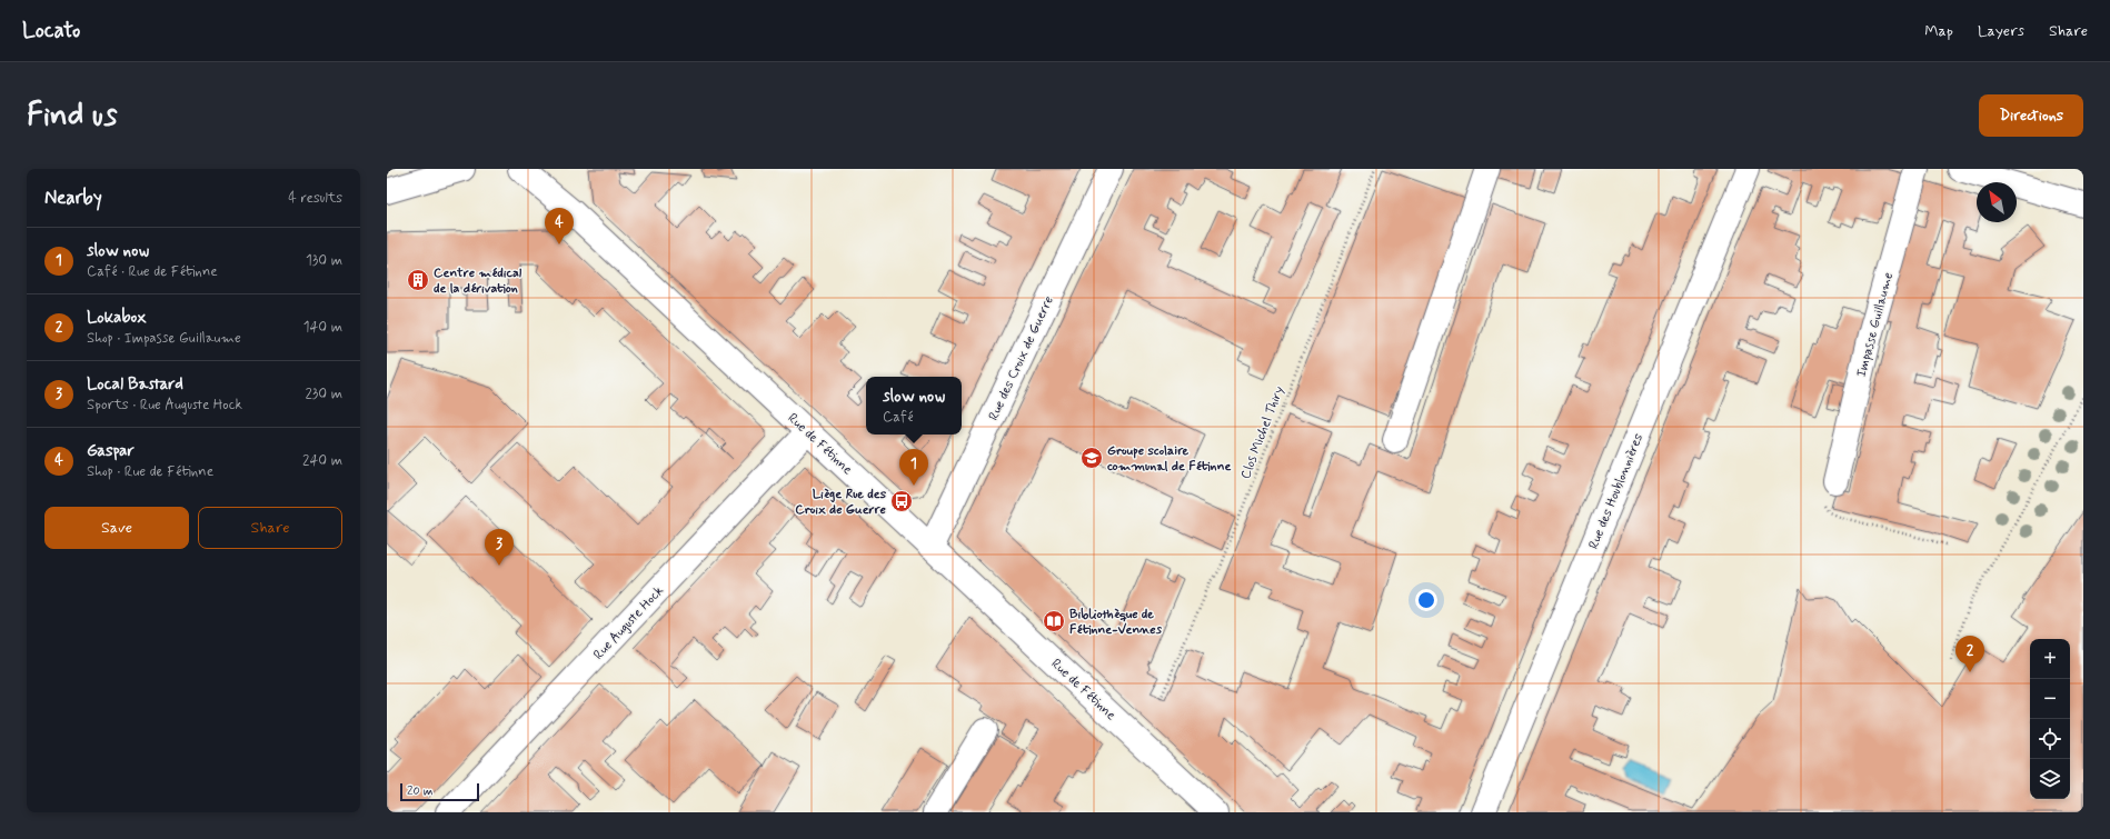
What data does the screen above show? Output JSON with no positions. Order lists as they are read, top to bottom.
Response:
{
  "streets": {
    "street": [
      "Impasse Guillaume",
      "Rue des Croix de Guerre",
      "Rue de Fétinne",
      "Rue des Houblonnières",
      "Rue Auguste Hock"
    ],
    "path": ["Clos Michel Thiry"]
  },
  "crossings": [
    ["Rue des Croix de Guerre", "Rue de Fétinne"],
    ["Rue de Fétinne", "Rue Auguste Hock"]
  ],
  "places": {
    "building": ["Centre médical de la dérivation"],
    "school or university": ["Groupe scolaire communal de Fétinne"],
    "bus stop": ["Liège Rue des Croix de Guerre"],
    "library": ["Bibliothèque de Fétinne-Vennes"]
  },
  "scale_bar": "20 m",
  "north": "top left",
  "page": {
    "header": "Locato",
    "nav": ["Map", "Layers", "Share"],
    "buttons": [
      "Directions",
      ["Save", "Share"]
    ],
    "title": "Find us",
    "heading": ["Nearby", "4 results"],
    "pins": [
      "4",
      "1",
      "3",
      "2"
    ],
    "list": [
      {
        "mark": "1",
        "name": "slow now",
        "note": "Café · Rue de Fétinne",
        "value": "130 m"
      },
      {
        "mark": "2",
        "name": "Lokabox",
        "note": "Shop · Impasse Guillaume",
        "value": "140 m"
      },
      {
        "mark": "3",
        "name": "Local Bastard",
        "note": "Sports · Rue Auguste Hock",
        "value": "230 m"
      },
      {
        "mark": "4",
        "name": "Gaspar",
        "note": "Shop · Rue de Fétinne",
        "value": "240 m"
      }
    ],
    "popup": ["slow now", "Café"],
    "map_buttons": ["+", "−"],
    "scale": "20 m"
  }
}
